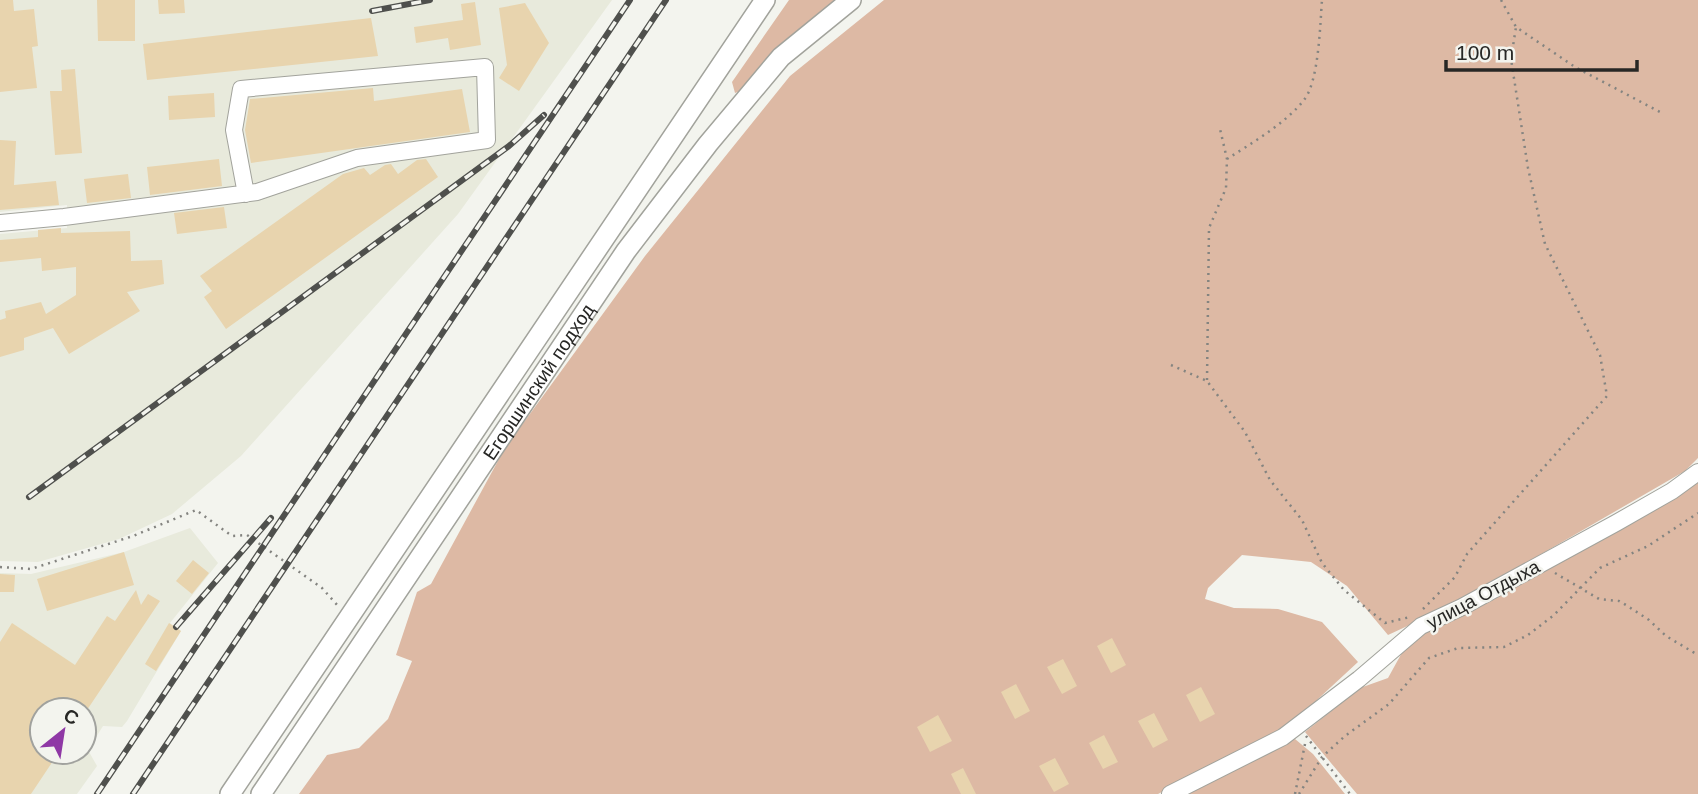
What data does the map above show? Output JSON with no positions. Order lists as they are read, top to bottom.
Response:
{
  "streets": {
    "main road": ["Егоршинский подход"],
    "street": ["улица Отдыха"]
  },
  "scale_bar": "100 m",
  "north": "top right"
}
